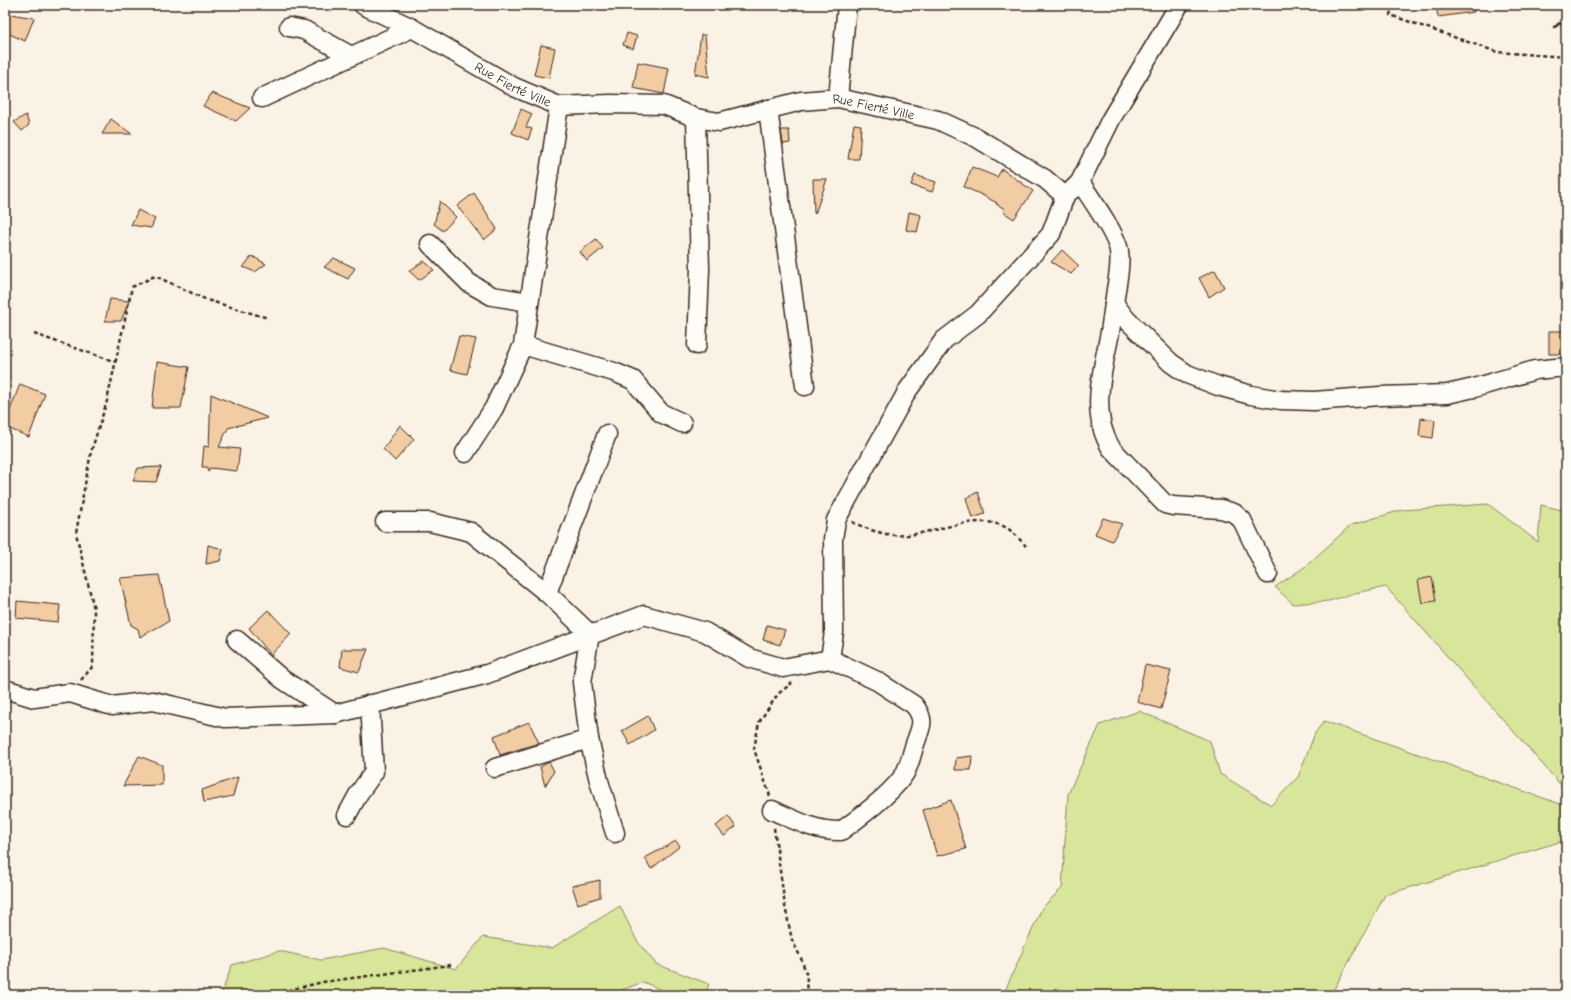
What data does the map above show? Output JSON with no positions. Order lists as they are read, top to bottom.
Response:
{
  "streets": {
    "street": ["Rue Fierté Ville"]
  }
}
